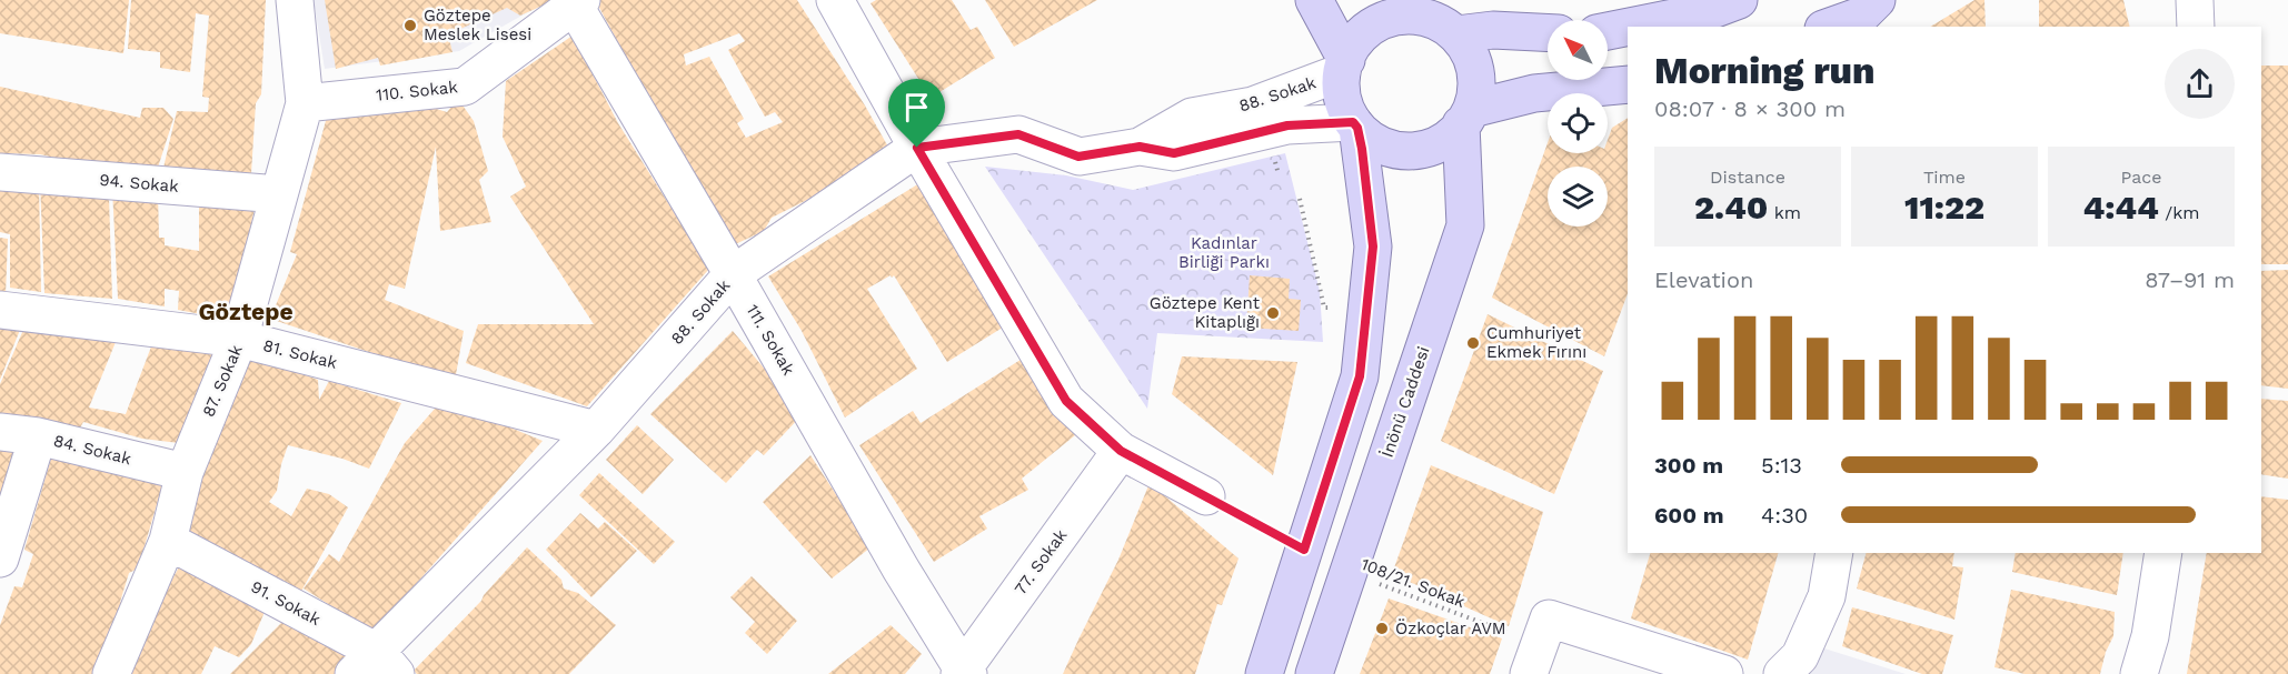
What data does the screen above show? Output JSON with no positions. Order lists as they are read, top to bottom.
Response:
{
  "streets": {
    "main road": ["İnönü Caddesi"],
    "street": [
      "110. Sokak",
      "88. Sokak",
      "94. Sokak",
      "111. Sokak",
      "81. Sokak",
      "87. Sokak",
      "84. Sokak",
      "77. Sokak",
      "91. Sokak"
    ],
    "path": ["108/21. Sokak"]
  },
  "crossings": [
    ["110. Sokak", "111. Sokak"],
    ["110. Sokak", "87. Sokak"],
    ["88. Sokak", "111. Sokak"],
    ["88. Sokak", "81. Sokak"],
    ["88. Sokak", "İnönü Caddesi"],
    ["88. Sokak", "91. Sokak"],
    ["94. Sokak", "87. Sokak"],
    ["111. Sokak", "77. Sokak"],
    ["81. Sokak", "87. Sokak"],
    ["87. Sokak", "84. Sokak"],
    ["87. Sokak", "91. Sokak"],
    ["İnönü Caddesi", "108/21. Sokak"]
  ],
  "districts": ["Göztepe"],
  "parks": ["Kadınlar Birliği Parkı"],
  "places": [
    "Göztepe Meslek Lisesi",
    "Göztepe Kent Kitaplığı",
    "Cumhuriyet Ekmek Fırını",
    "Özkoçlar AVM"
  ],
  "north": "top left",
  "page": {
    "heading": ["Morning run", "08:07 · 8 × 300 m"],
    "stats": [
      ["Distance", "2.40 km"],
      ["Time", "11:22"],
      ["Pace", "4:44 /km"]
    ],
    "chart": ["Elevation", "87–91 m"],
    "list": [
      {
        "name": "300 m",
        "note": "5:13"
      },
      {
        "name": "600 m",
        "note": "4:30"
      }
    ]
  }
}
